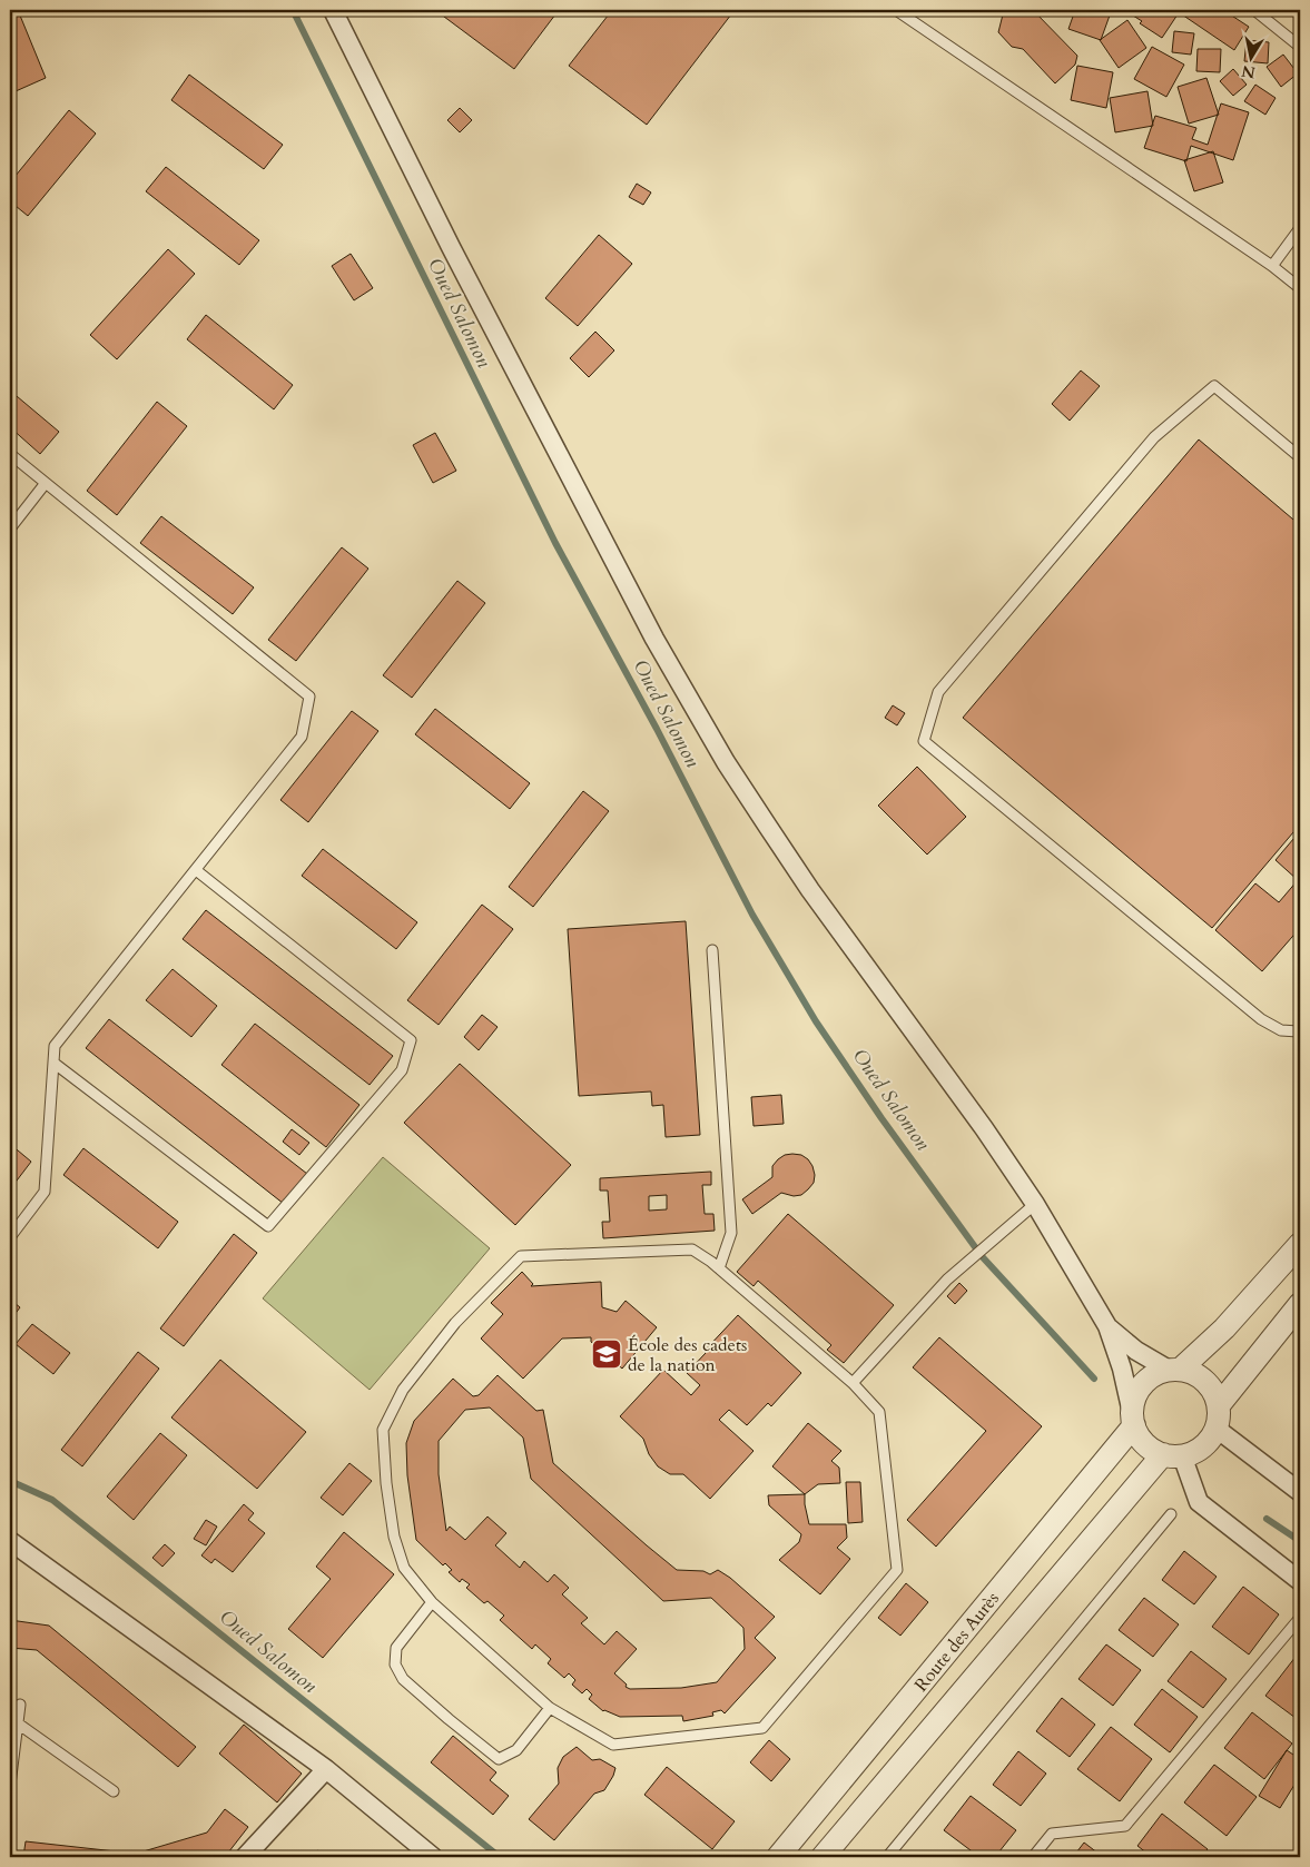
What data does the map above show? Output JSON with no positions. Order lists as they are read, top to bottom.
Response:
{
  "streets": {
    "street": ["Route des Aurès"]
  },
  "water": ["Oued Salomon"],
  "places": {
    "school or university": ["École des cadets de la nation"]
  },
  "north": "bottom"
}
